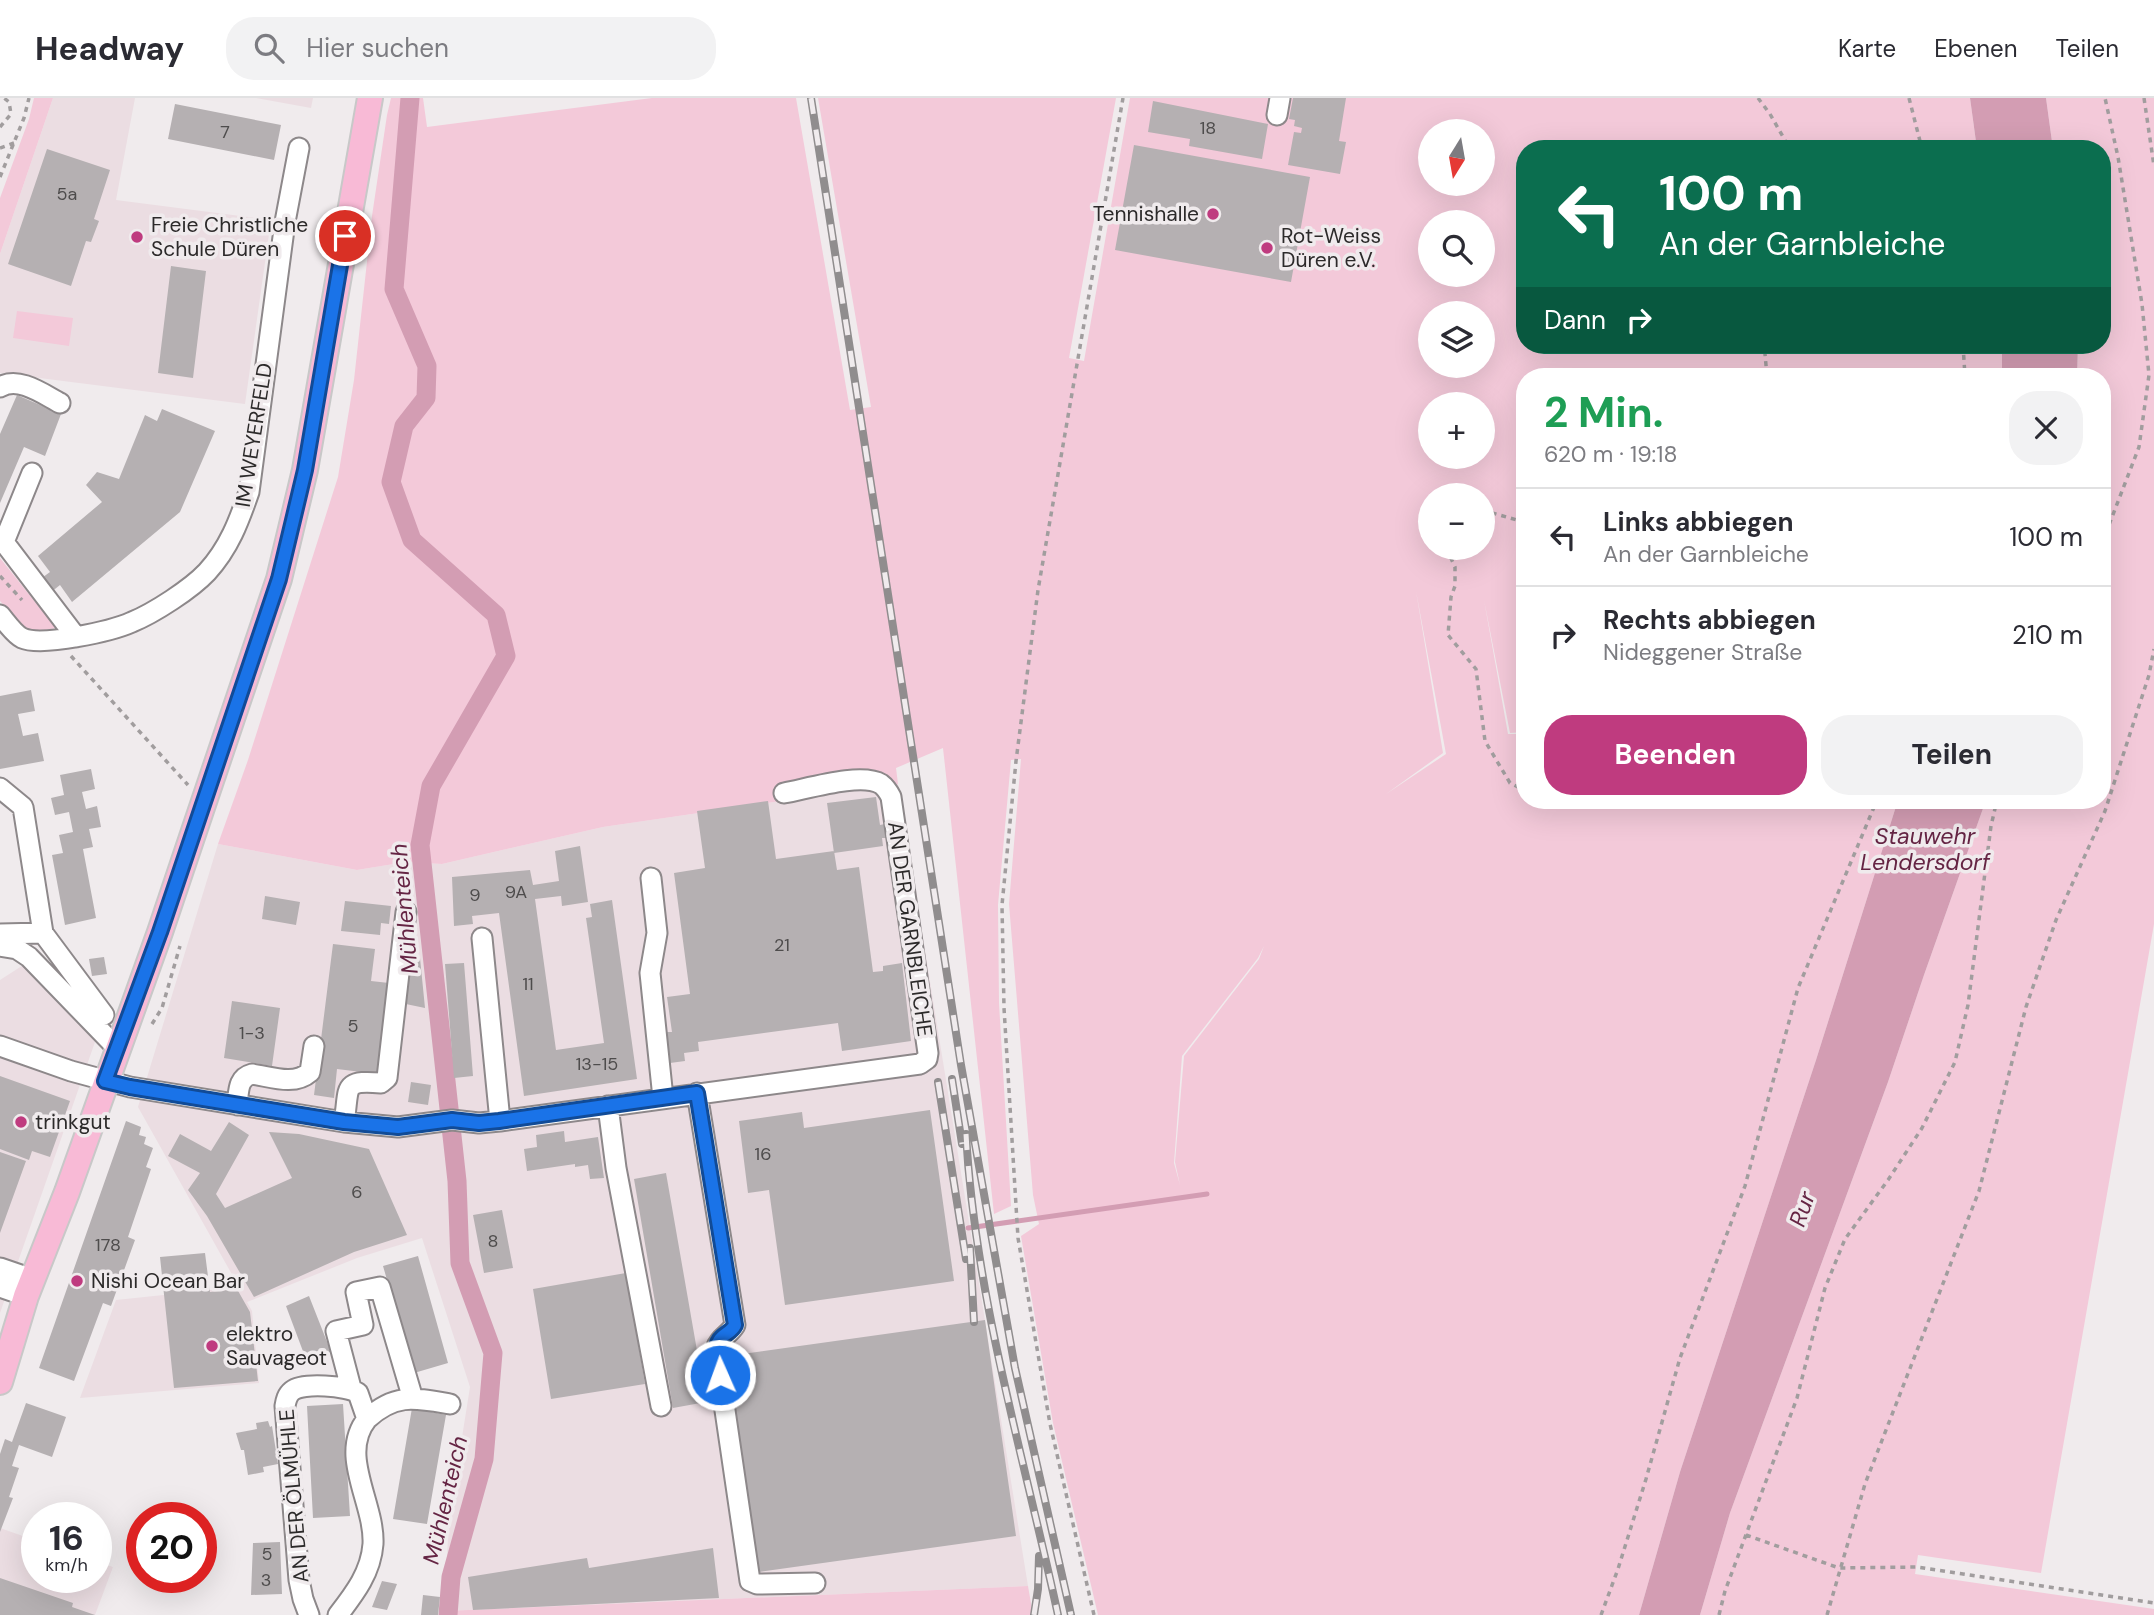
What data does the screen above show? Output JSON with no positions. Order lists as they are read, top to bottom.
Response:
{
  "streets": {
    "street": ["IM WEYERFELD", "AN DER GARNBLEICHE", "AN DER ÖLMÜHLE"]
  },
  "water": ["Stauwehr Lendersdorf", "Mühlenteich", "Rur"],
  "places": [
    "Tennishalle",
    "Freie Christliche Schule Düren",
    "Rot-Weiss Düren e.V.",
    "trinkgut",
    "Nishi Ocean Bar",
    "elektro Sauvageot"
  ],
  "house_numbers": [
    "18",
    "7",
    "5a",
    "9A",
    "9",
    "21",
    "11",
    "5",
    "1-3",
    "13-15",
    "16",
    "6",
    "8",
    "178",
    "5",
    "3"
  ],
  "north": "bottom",
  "page": {
    "header": "Headway",
    "search": "Hier suchen",
    "nav": ["Karte", "Ebenen", "Teilen"],
    "map_buttons": ["+", "−"],
    "turn": ["100 m", "An der Garnbleiche"],
    "then": "Dann",
    "heading": ["2 Min.", "620 m · 19:18"],
    "list": [
      {
        "name": "Links abbiegen",
        "note": "An der Garnbleiche",
        "value": "100 m"
      },
      {
        "name": "Rechts abbiegen",
        "note": "Nideggener Straße",
        "value": "210 m"
      }
    ],
    "buttons": ["Beenden", "Teilen"],
    "speed": "16 km/h",
    "limit": "20"
  }
}
